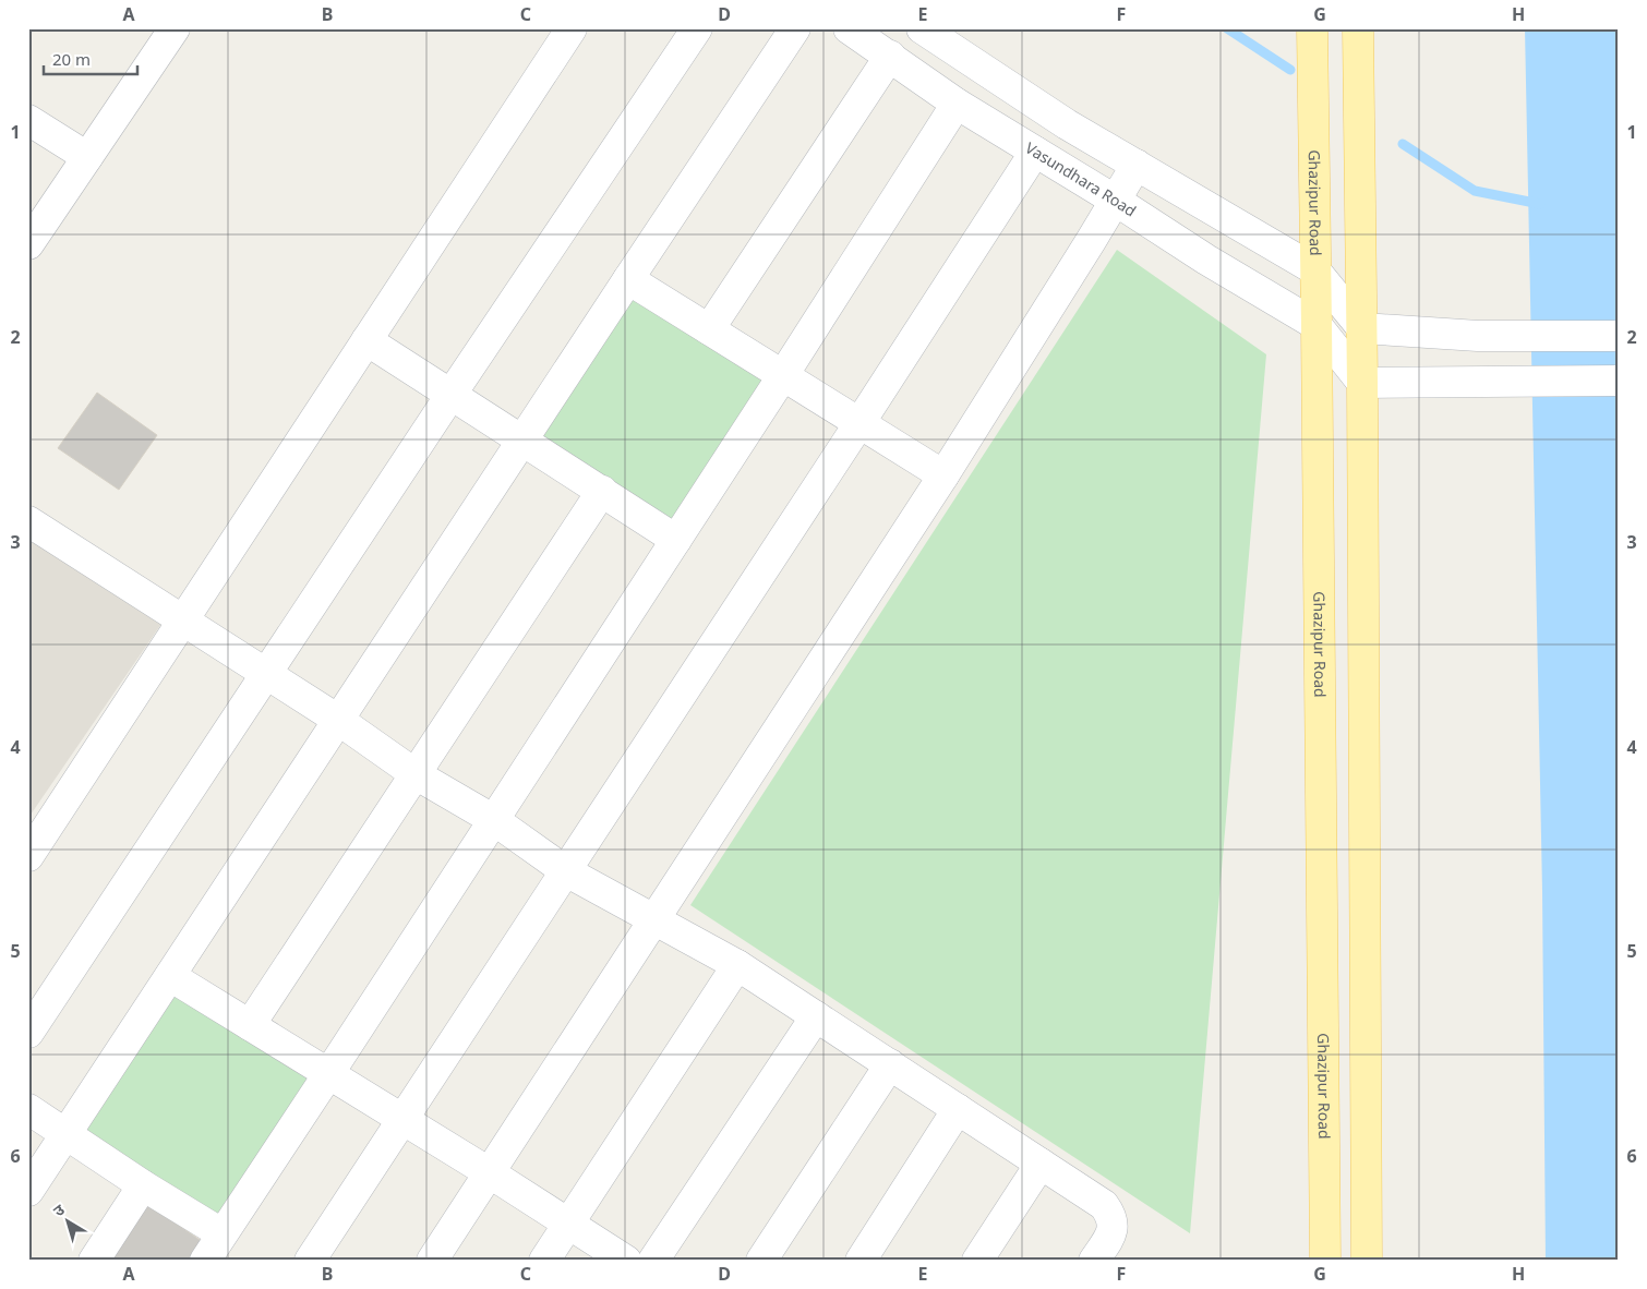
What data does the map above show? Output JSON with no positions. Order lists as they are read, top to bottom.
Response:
{
  "streets": {
    "main road": ["Ghazipur Road"],
    "street": ["Vasundhara Road"]
  },
  "crossings": [
    ["Vasundhara Road", "Ghazipur Road"]
  ],
  "scale_bar": "20 m",
  "north": "top left",
  "grid": {
    "columns": [
      "A",
      "B",
      "C",
      "D",
      "E",
      "F",
      "G",
      "H"
    ],
    "rows": [
      "1",
      "2",
      "3",
      "4",
      "5",
      "6"
    ]
  }
}
